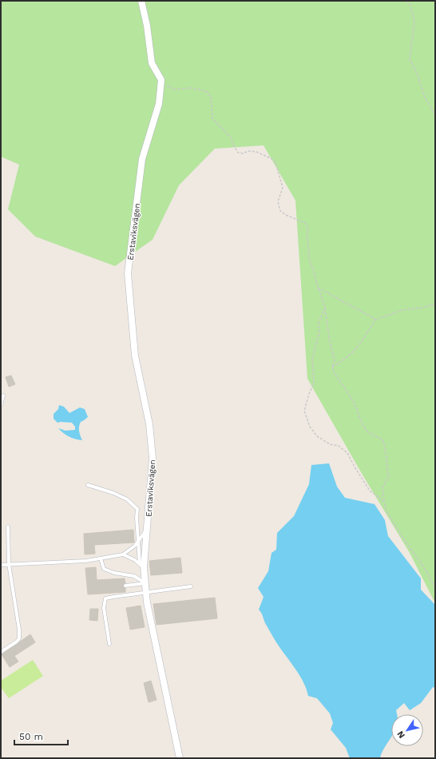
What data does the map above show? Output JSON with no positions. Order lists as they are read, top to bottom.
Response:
{
  "streets": {
    "street": ["Erstaviksvägen"]
  },
  "scale_bar": "50 m",
  "north": "bottom left"
}
